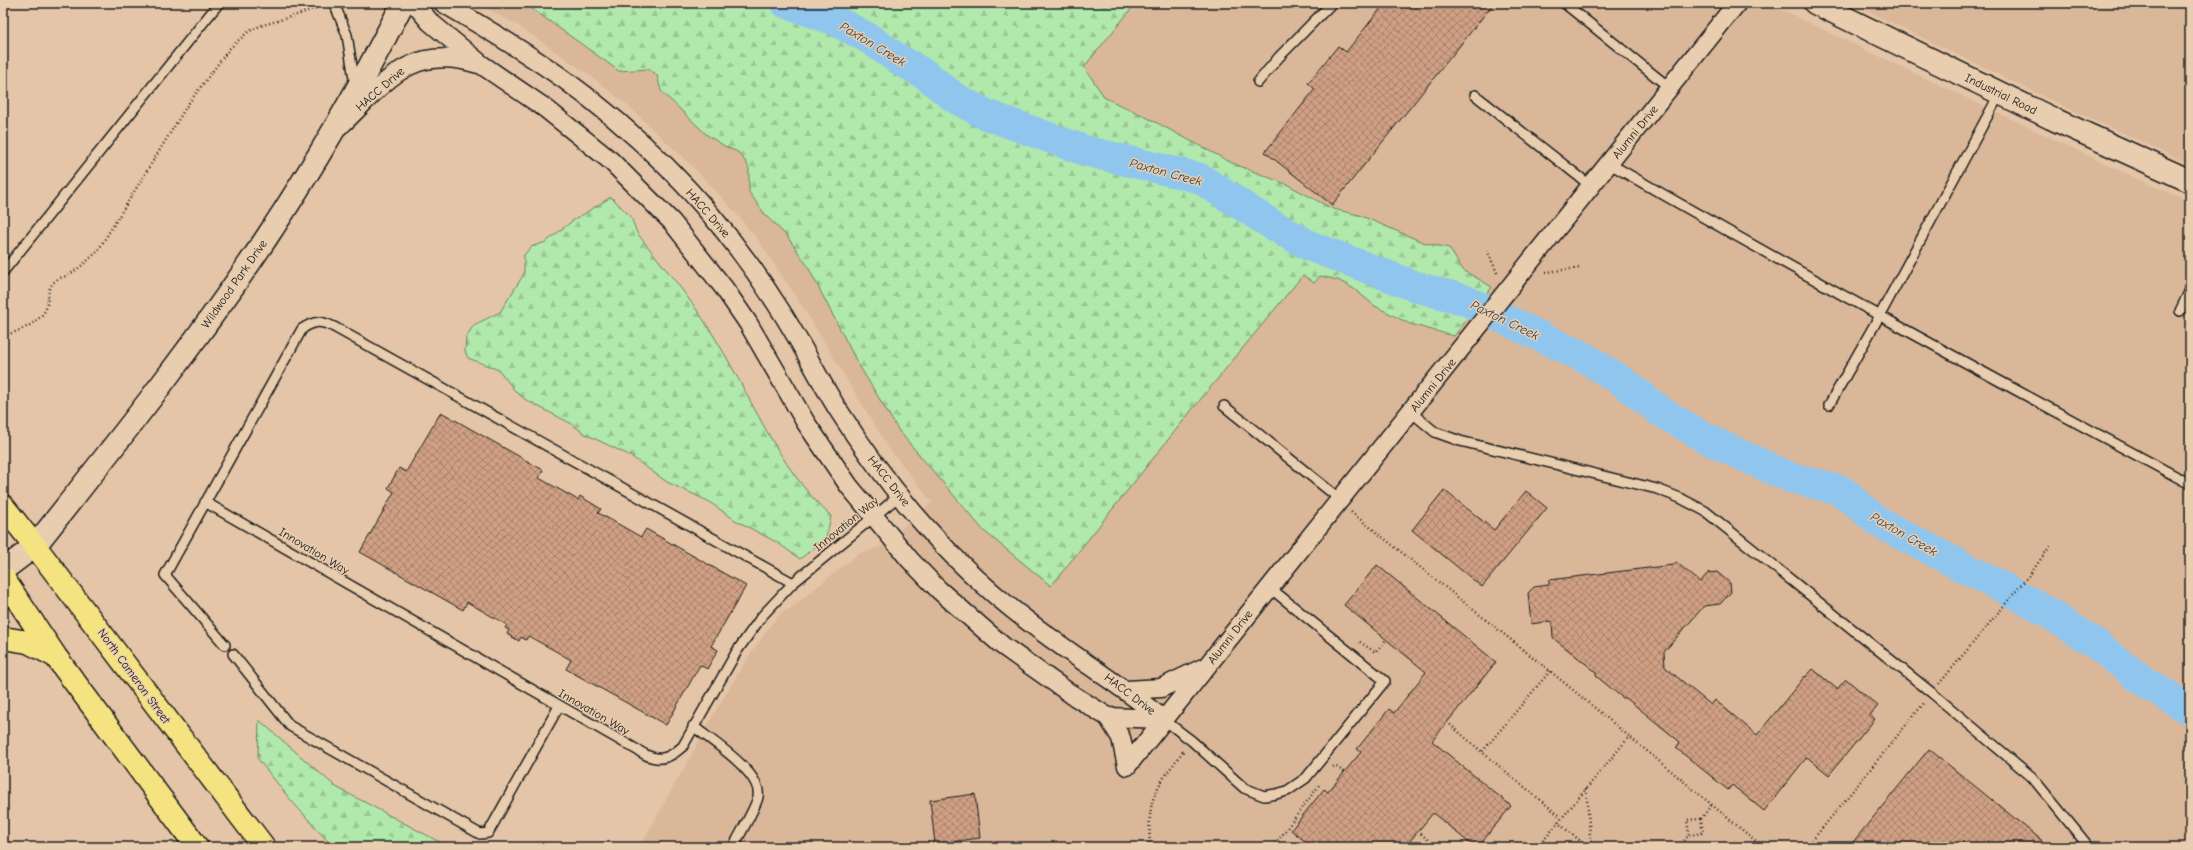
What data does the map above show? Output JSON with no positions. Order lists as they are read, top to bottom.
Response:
{
  "streets": {
    "highway": ["North Cameron Street"],
    "street": [
      "HACC Drive",
      "Industrial Road",
      "Alumni Drive",
      "Wildwood Park Drive"
    ],
    "lane": ["Innovation Way"]
  },
  "crossings": [
    ["HACC Drive", "Alumni Drive"],
    ["HACC Drive", "Wildwood Park Drive"],
    ["HACC Drive", "Innovation Way"],
    ["Wildwood Park Drive", "North Cameron Street"]
  ],
  "water": ["Paxton Creek"]
}
